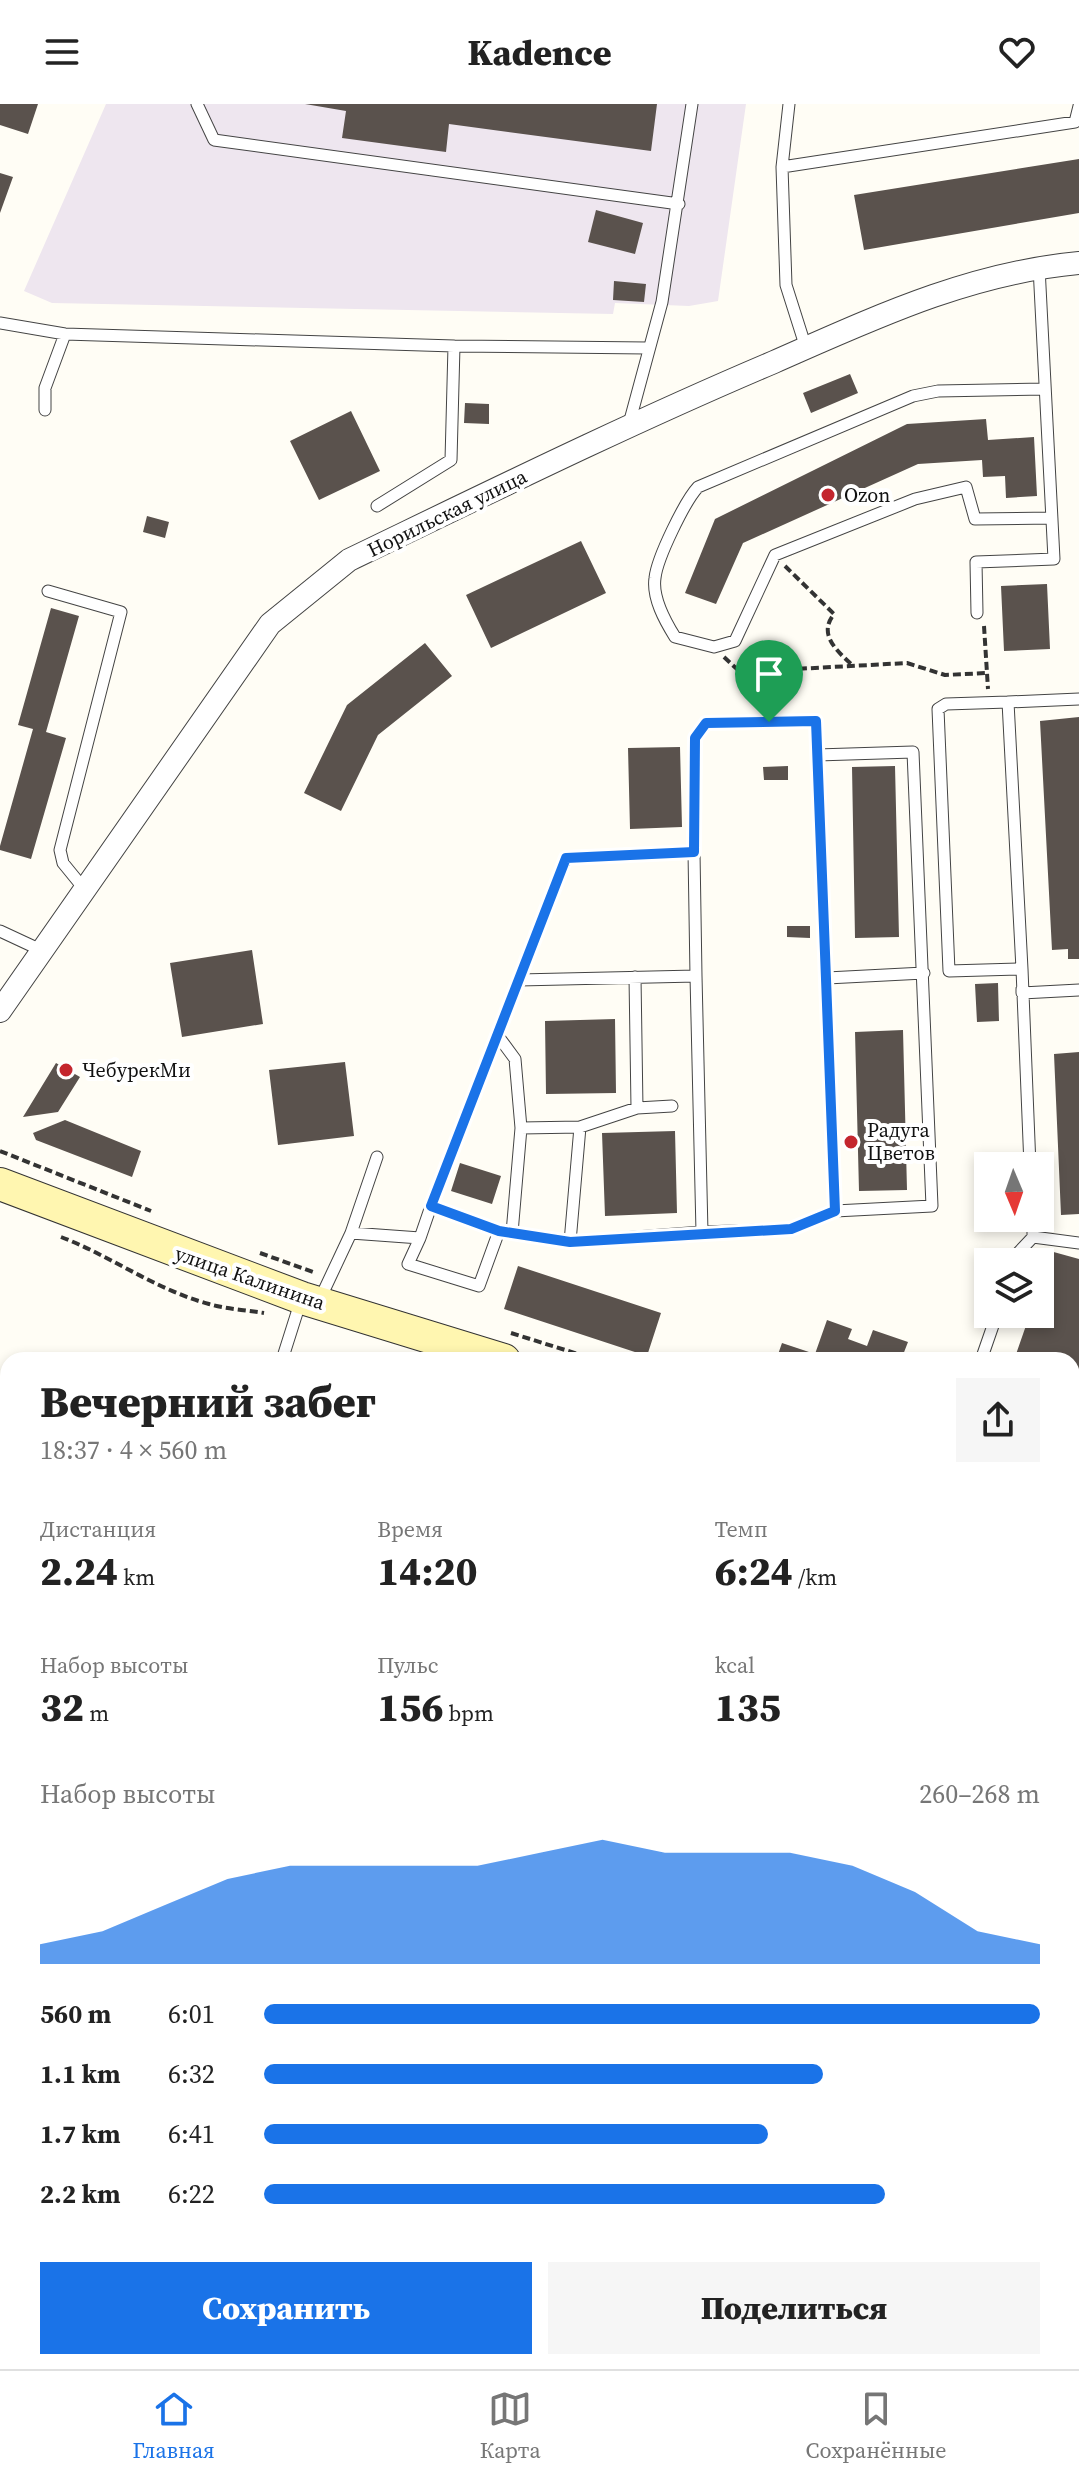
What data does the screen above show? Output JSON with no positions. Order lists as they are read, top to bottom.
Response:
{
  "streets": {
    "main road": ["улица Калинина"],
    "street": ["Норильская улица"]
  },
  "places": ["Ozon", "ЧебурекМи", "Радуга Цветов"],
  "north": "bottom",
  "page": {
    "header": "Kadence",
    "heading": ["Вечерний забег", "18:37 · 4 × 560 m"],
    "stats": [
      ["Дистанция", "2.24 km"],
      ["Время", "14:20"],
      ["Темп", "6:24 /km"],
      ["Набор высоты", "32 m"],
      ["Пульс", "156 bpm"],
      ["kcal", "135"]
    ],
    "chart": ["Набор высоты", "260–268 m"],
    "list": [
      {
        "name": "560 m",
        "note": "6:01"
      },
      {
        "name": "1.1 km",
        "note": "6:32"
      },
      {
        "name": "1.7 km",
        "note": "6:41"
      },
      {
        "name": "2.2 km",
        "note": "6:22"
      }
    ],
    "buttons": ["Сохранить", "Поделиться"],
    "tabs": ["Главная", "Карта", "Сохранённые"]
  }
}
